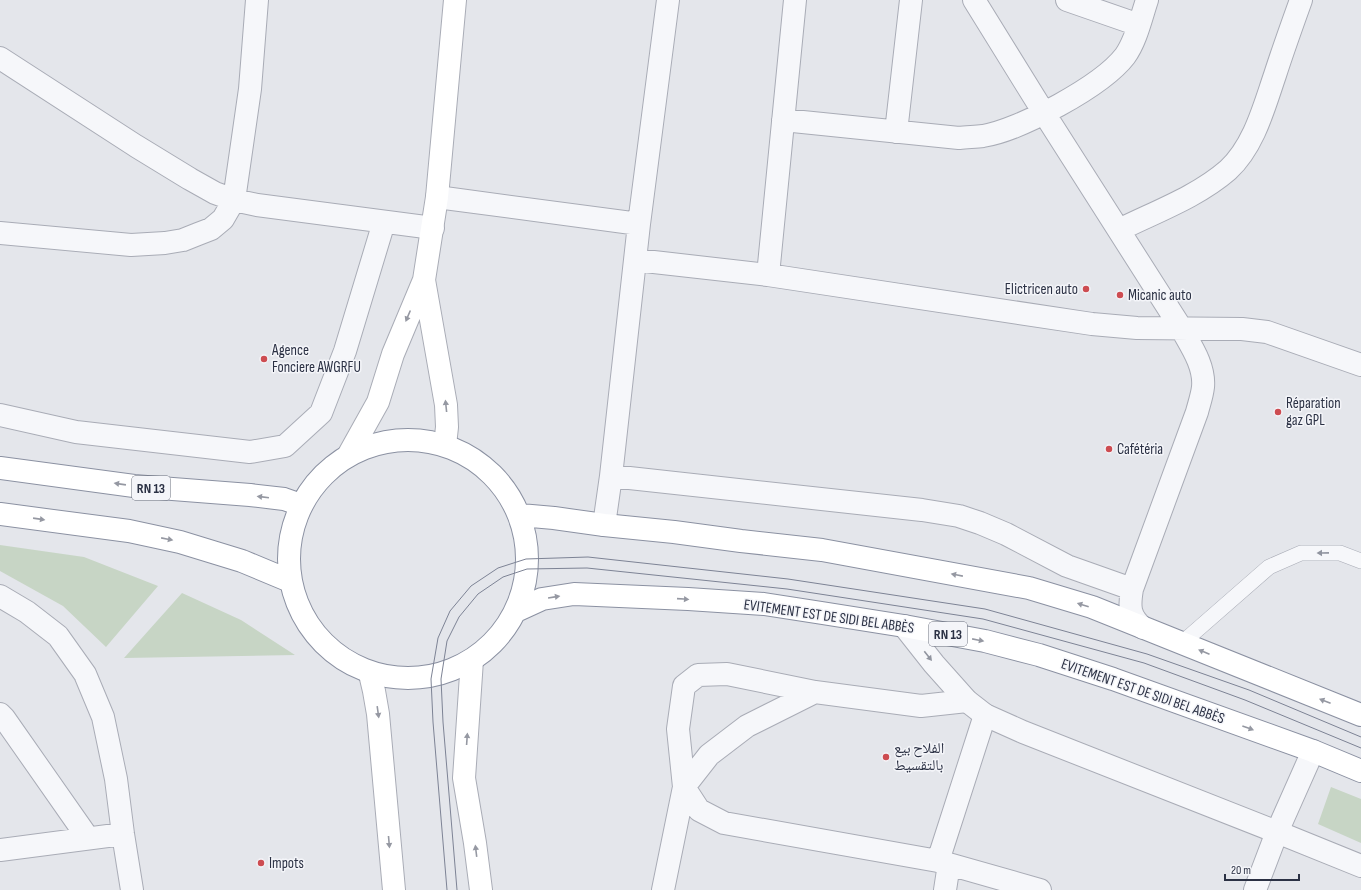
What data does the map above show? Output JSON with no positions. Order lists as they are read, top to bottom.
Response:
{
  "streets": {
    "main road": ["RN 13", "EVITEMENT EST DE SIDI BEL ABBÈS"]
  },
  "places": [
    "Elictricen auto",
    "Micanic auto",
    "Agence Fonciere AWGRFU",
    "Réparation gaz GPL",
    "Cafétéria",
    "الفلاح بيع بالتقسيط",
    "Impots"
  ],
  "scale_bar": "20 m"
}
